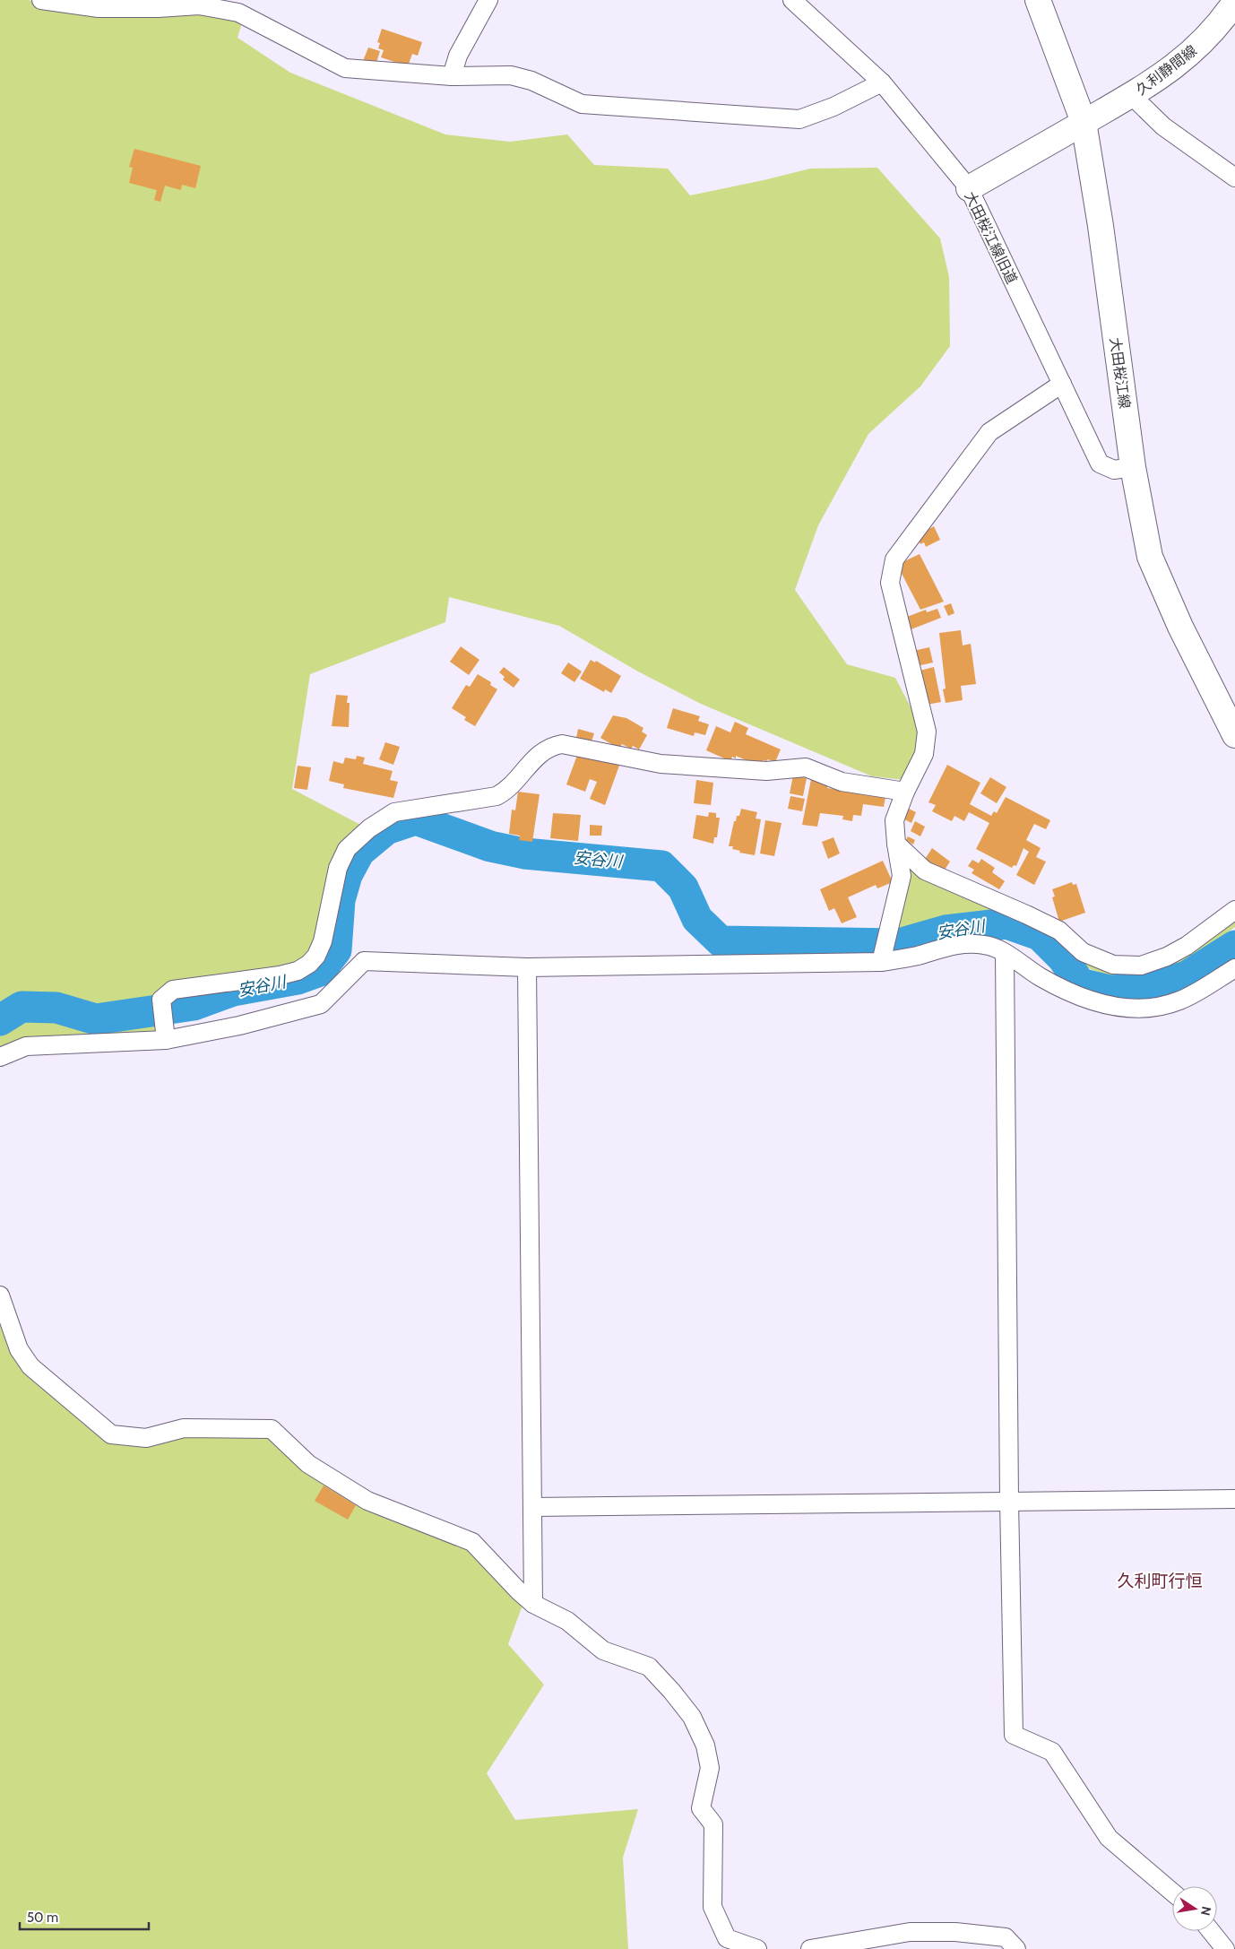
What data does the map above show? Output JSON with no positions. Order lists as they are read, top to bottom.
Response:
{
  "streets": {
    "main road": ["久利静間線", "大田桜江線"],
    "street": ["大田桜江線旧道"]
  },
  "crossings": [
    ["久利静間線", "大田桜江線旧道"],
    ["久利静間線", "大田桜江線"],
    ["大田桜江線旧道", "大田桜江線"]
  ],
  "districts": ["久利町行恒"],
  "water": ["安谷川"],
  "scale_bar": "50 m",
  "north": "right"
}
